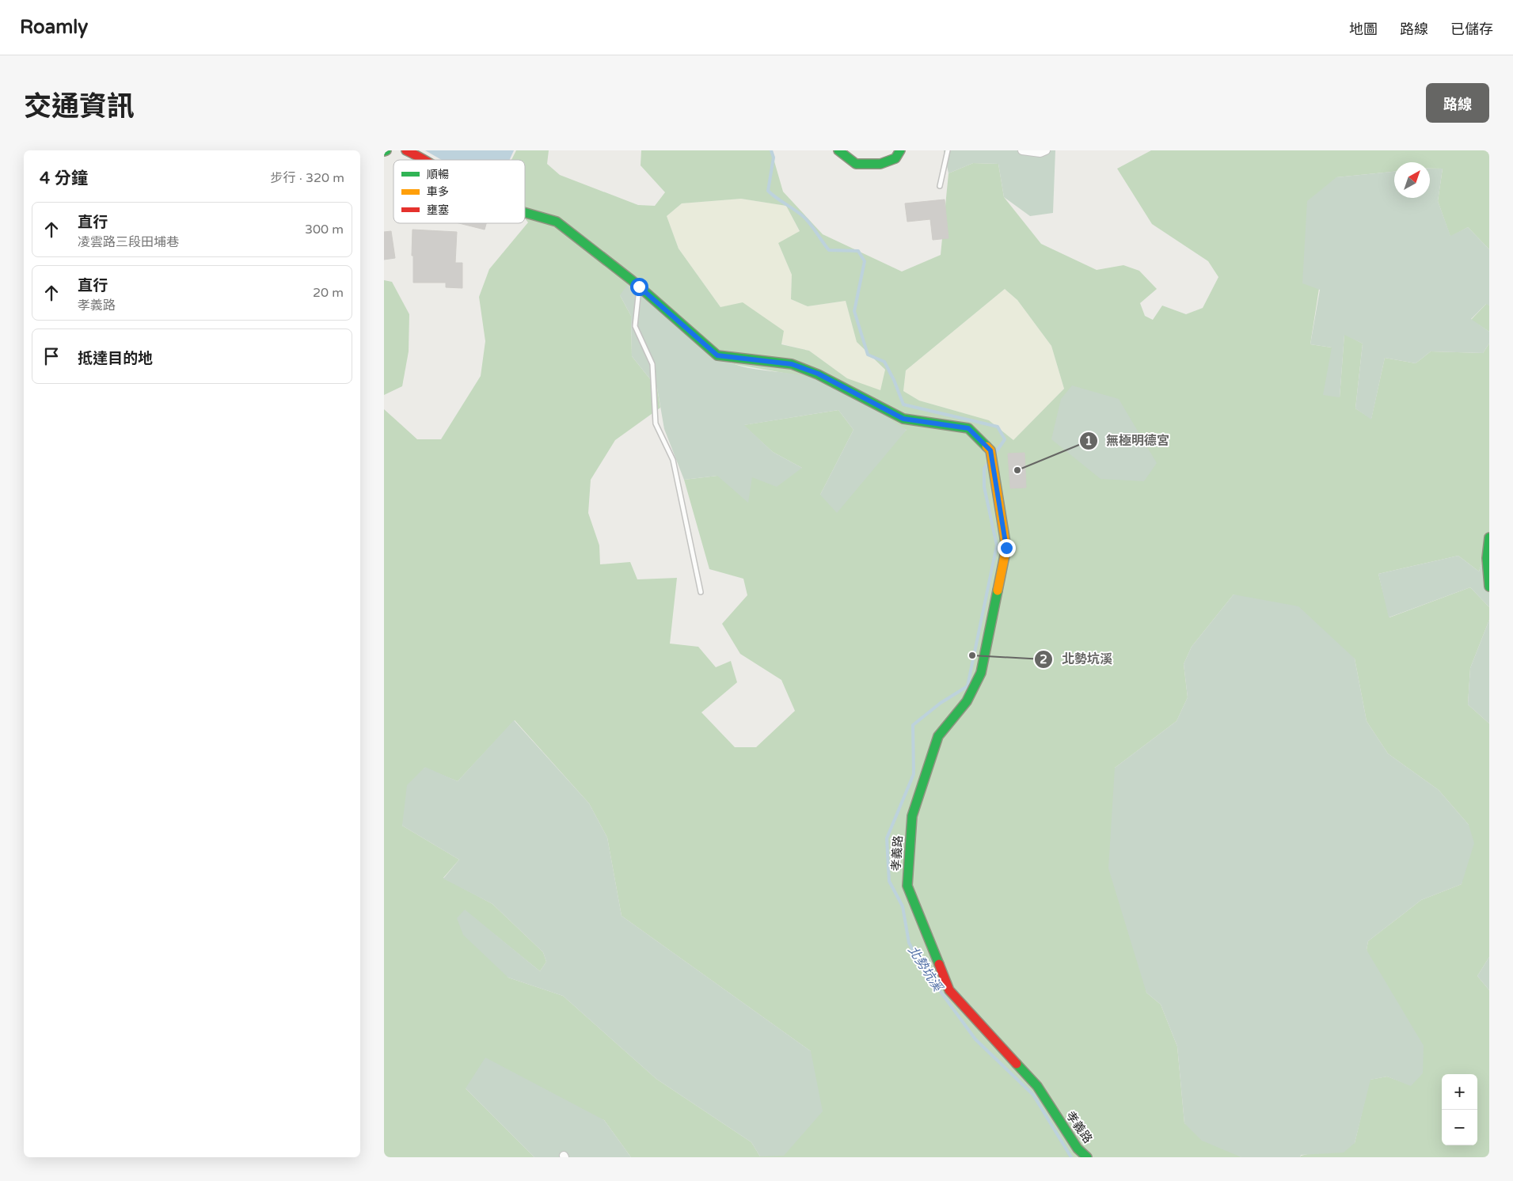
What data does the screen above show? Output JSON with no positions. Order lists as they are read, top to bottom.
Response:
{
  "streets": {
    "street": ["孝義路"]
  },
  "water": ["北勢坑溪"],
  "places": ["無極明德宮", "北勢坑溪"],
  "legend": ["順暢", "車多", "壅塞"],
  "north": "top right",
  "page": {
    "header": "Roamly",
    "nav": ["地圖", "路線", "已儲存"],
    "title": "交通資訊",
    "buttons": "路線",
    "heading": ["4 分鐘", "步行 · 320 m"],
    "list": [
      ["直行", "凌雲路三段田埔巷", "300 m"],
      ["直行", "孝義路", "20 m"],
      "抵達目的地"
    ],
    "map_buttons": ["+", "−"]
  }
}
